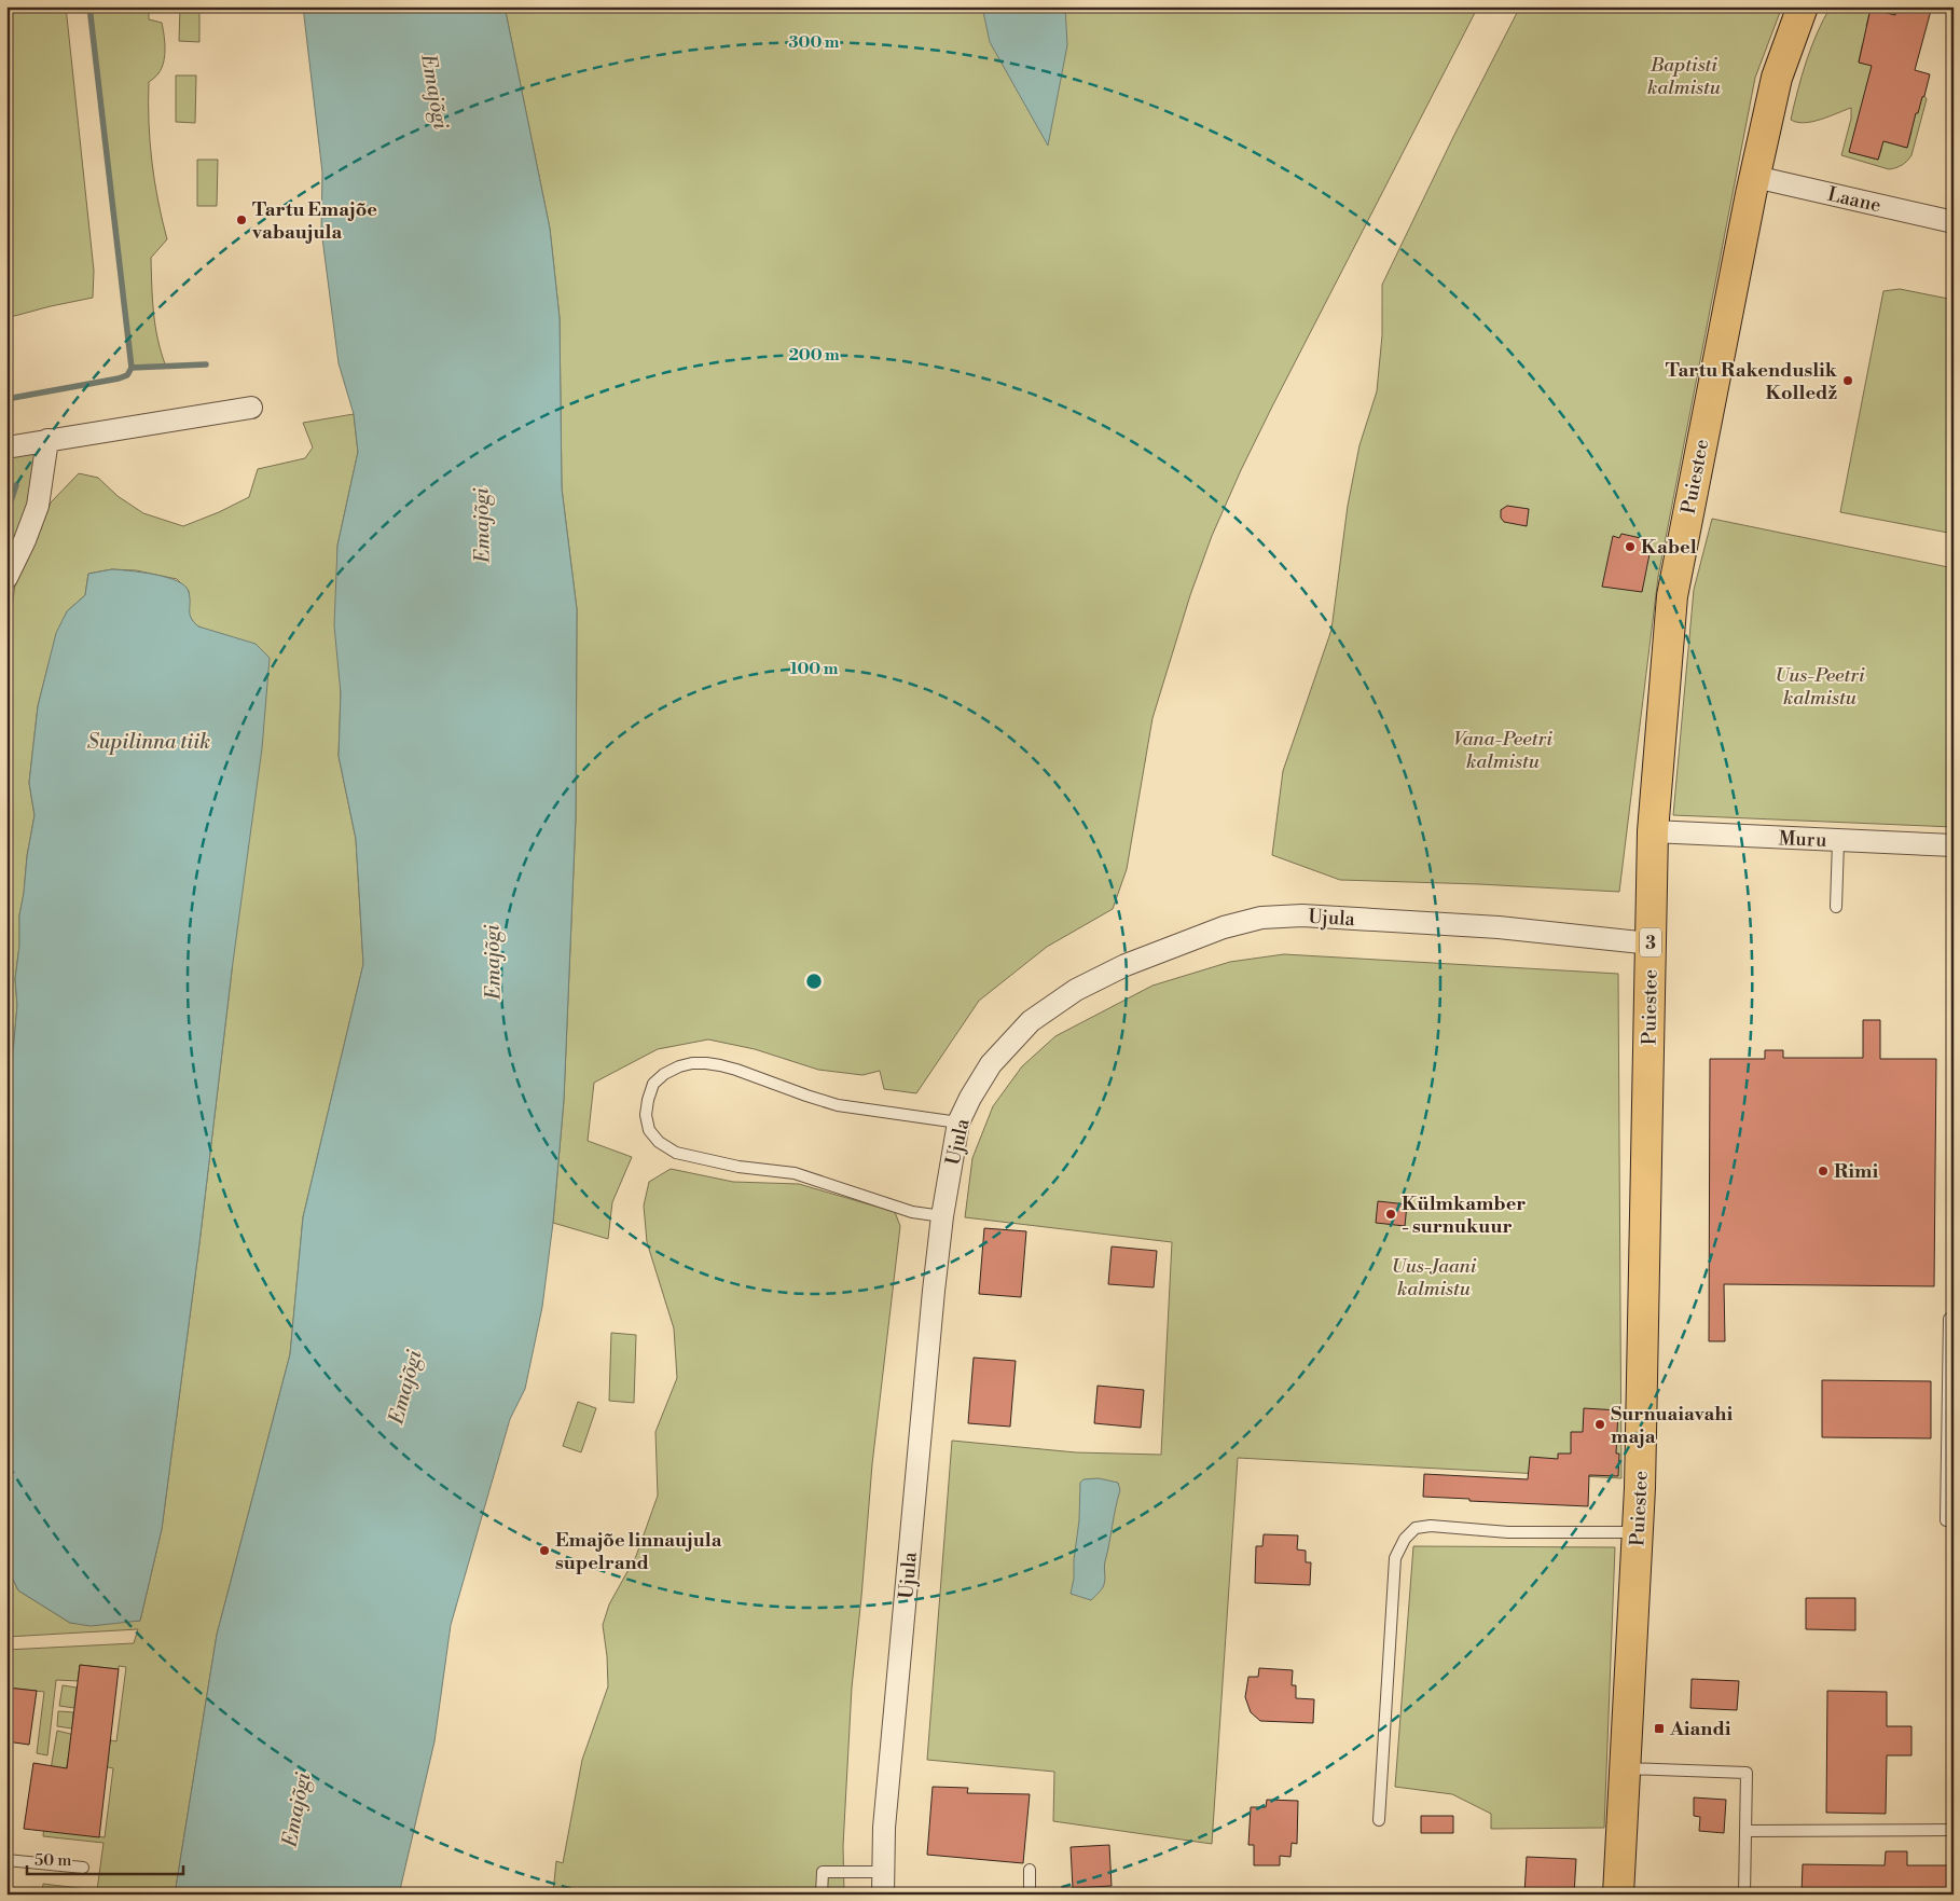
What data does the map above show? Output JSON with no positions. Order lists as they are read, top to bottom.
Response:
{
  "streets": {
    "highway": ["Puiestee", "3"],
    "street": ["Laane", "Muru", "Ujula"]
  },
  "crossings": [
    ["Laane", "Puiestee"],
    ["Puiestee", "Muru"],
    ["Puiestee", "Ujula"]
  ],
  "water": ["Emajõgi", "Supilinna tiik"],
  "parks": [
    "Baptisti kalmistu",
    "Uus-Peetri kalmistu",
    "Vana-Peetri kalmistu",
    "Uus-Jaani kalmistu"
  ],
  "places": {
    "other": [
      "Tartu Emajõe vabaujula",
      "Tartu Rakenduslik Kolledž",
      "Kabel",
      "Rimi",
      "Külmkamber - surnukuur",
      "Surnuaiavahi maja",
      "Emajõe linnaujula supelrand"
    ],
    "transit": ["Aiandi"]
  },
  "scale_bar": "50 m",
  "rings": ["300 m", "200 m", "100 m"]
}
